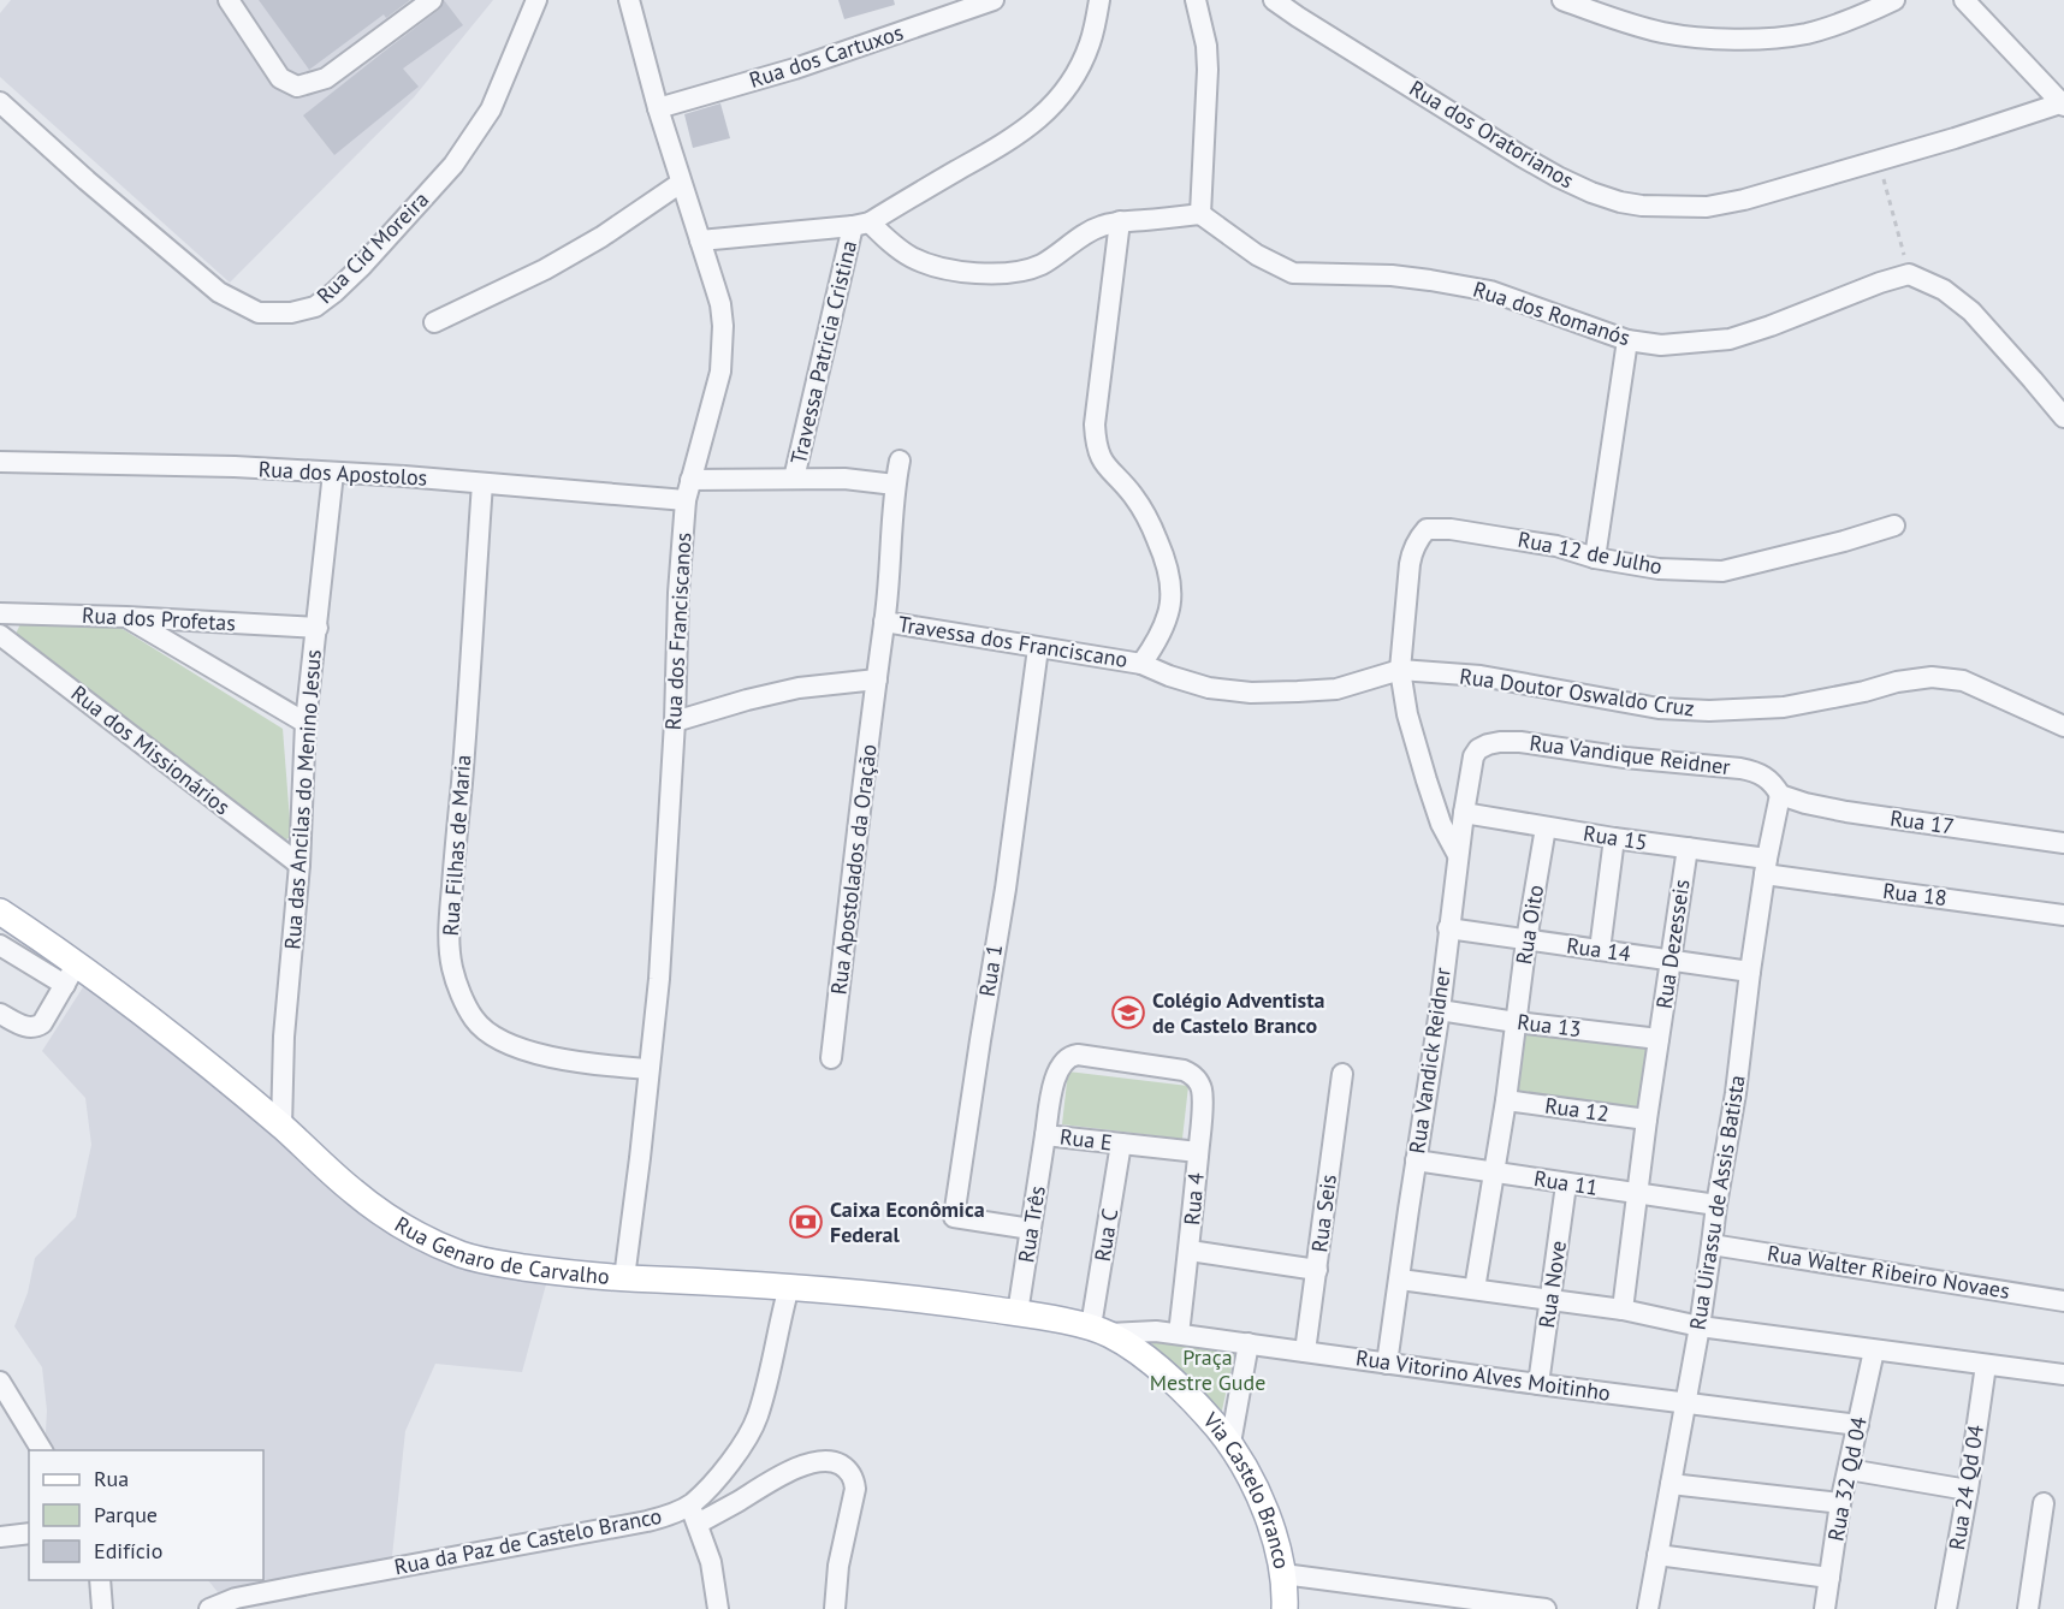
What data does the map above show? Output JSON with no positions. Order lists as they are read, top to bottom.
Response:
{
  "streets": {
    "main road": ["Rua Genaro de Carvalho", "Via Castelo Branco"],
    "street": [
      "Rua dos Cartuxos",
      "Rua dos Oratorianos",
      "Rua Cid Moreira",
      "Rua dos Romanós",
      "Travessa Patricia Cristina",
      "Rua dos Apostolos",
      "Rua 12 de Julho",
      "Rua dos Profetas",
      "Rua dos Franciscanos",
      "Travessa dos Franciscano",
      "Rua Doutor Oswaldo Cruz",
      "Rua dos Missionários",
      "Rua Vandique Reidner",
      "Rua das Ancilas do Menino Jesus",
      "Rua 17",
      "Rua 15",
      "Rua Filhas de Maria",
      "Rua Apostolados da Oração",
      "Rua 18",
      "Rua Oito",
      "Rua Dezesseis",
      "Rua 14",
      "Rua 1",
      "Rua 13",
      "Rua Vandick Reidner",
      "Rua 12",
      "Rua E",
      "Rua 11",
      "Rua 4",
      "Rua Uirassu de Assis Batista",
      "Rua Seis",
      "Rua Três",
      "Rua C",
      "Rua Walter Ribeiro Novaes",
      "Rua Nove",
      "Rua Vitorino Alves Moitinho",
      "Rua 32 Qd 04",
      "Rua 24 Qd 04",
      "Rua da Paz de Castelo Branco"
    ]
  },
  "crossings": [
    ["Rua dos Cartuxos", "Rua dos Franciscanos"],
    ["Rua dos Apostolos", "Rua dos Franciscanos"],
    ["Rua dos Apostolos", "Rua das Ancilas do Menino Jesus"],
    ["Rua dos Apostolos", "Rua Filhas de Maria"],
    ["Rua 12 de Julho", "Travessa dos Franciscano"],
    ["Rua 12 de Julho", "Rua Doutor Oswaldo Cruz"],
    ["Rua dos Profetas", "Rua das Ancilas do Menino Jesus"],
    ["Rua dos Franciscanos", "Rua Filhas de Maria"],
    ["Rua dos Franciscanos", "Rua Genaro de Carvalho"],
    ["Travessa dos Franciscano", "Rua Doutor Oswaldo Cruz"],
    ["Travessa dos Franciscano", "Rua Apostolados da Oração"],
    ["Travessa dos Franciscano", "Rua 1"],
    ["Rua dos Missionários", "Rua das Ancilas do Menino Jesus"],
    ["Rua Vandique Reidner", "Rua 17"],
    ["Rua Vandique Reidner", "Rua Vandick Reidner"],
    ["Rua Vandique Reidner", "Rua Uirassu de Assis Batista"],
    ["Rua das Ancilas do Menino Jesus", "Rua Genaro de Carvalho"],
    ["Rua 17", "Rua Uirassu de Assis Batista"],
    ["Rua 15", "Rua 18"],
    ["Rua 15", "Rua Oito"],
    ["Rua 15", "Rua Dezesseis"],
    ["Rua 15", "Rua Vandick Reidner"],
    ["Rua 15", "Rua Uirassu de Assis Batista"],
    ["Rua 18", "Rua Uirassu de Assis Batista"],
    ["Rua Oito", "Rua 14"],
    ["Rua Oito", "Rua 13"],
    ["Rua Oito", "Rua 12"],
    ["Rua Dezesseis", "Rua 14"],
    ["Rua Dezesseis", "Rua 13"],
    ["Rua Dezesseis", "Rua 12"],
    ["Rua 14", "Rua Vandick Reidner"],
    ["Rua 14", "Rua Uirassu de Assis Batista"],
    ["Rua 1", "Rua Três"],
    ["Rua 13", "Rua Vandick Reidner"],
    ["Rua Vandick Reidner", "Rua 11"],
    ["Rua Vandick Reidner", "Rua Vitorino Alves Moitinho"],
    ["Rua E", "Rua 4"],
    ["Rua E", "Rua Três"],
    ["Rua E", "Rua C"],
    ["Rua 11", "Rua Uirassu de Assis Batista"],
    ["Rua 11", "Rua Nove"],
    ["Rua 4", "Rua Vitorino Alves Moitinho"],
    ["Rua Uirassu de Assis Batista", "Rua Walter Ribeiro Novaes"],
    ["Rua Uirassu de Assis Batista", "Rua Vitorino Alves Moitinho"],
    ["Rua Seis", "Rua Vitorino Alves Moitinho"],
    ["Rua Três", "Rua Genaro de Carvalho"],
    ["Rua C", "Rua Genaro de Carvalho"],
    ["Rua C", "Rua Vitorino Alves Moitinho"],
    ["Rua C", "Via Castelo Branco"],
    ["Rua Genaro de Carvalho", "Rua Vitorino Alves Moitinho"],
    ["Rua Genaro de Carvalho", "Via Castelo Branco"],
    ["Rua Genaro de Carvalho", "Rua da Paz de Castelo Branco"],
    ["Rua Nove", "Rua Vitorino Alves Moitinho"],
    ["Rua Vitorino Alves Moitinho", "Rua 32 Qd 04"],
    ["Rua Vitorino Alves Moitinho", "Via Castelo Branco"]
  ],
  "parks": ["Praça Mestre Gude"],
  "places": {
    "school or university": ["Colégio Adventista de Castelo Branco"],
    "bank": ["Caixa Econômica Federal"]
  },
  "legend": ["Rua", "Parque", "Edifício"]
}
